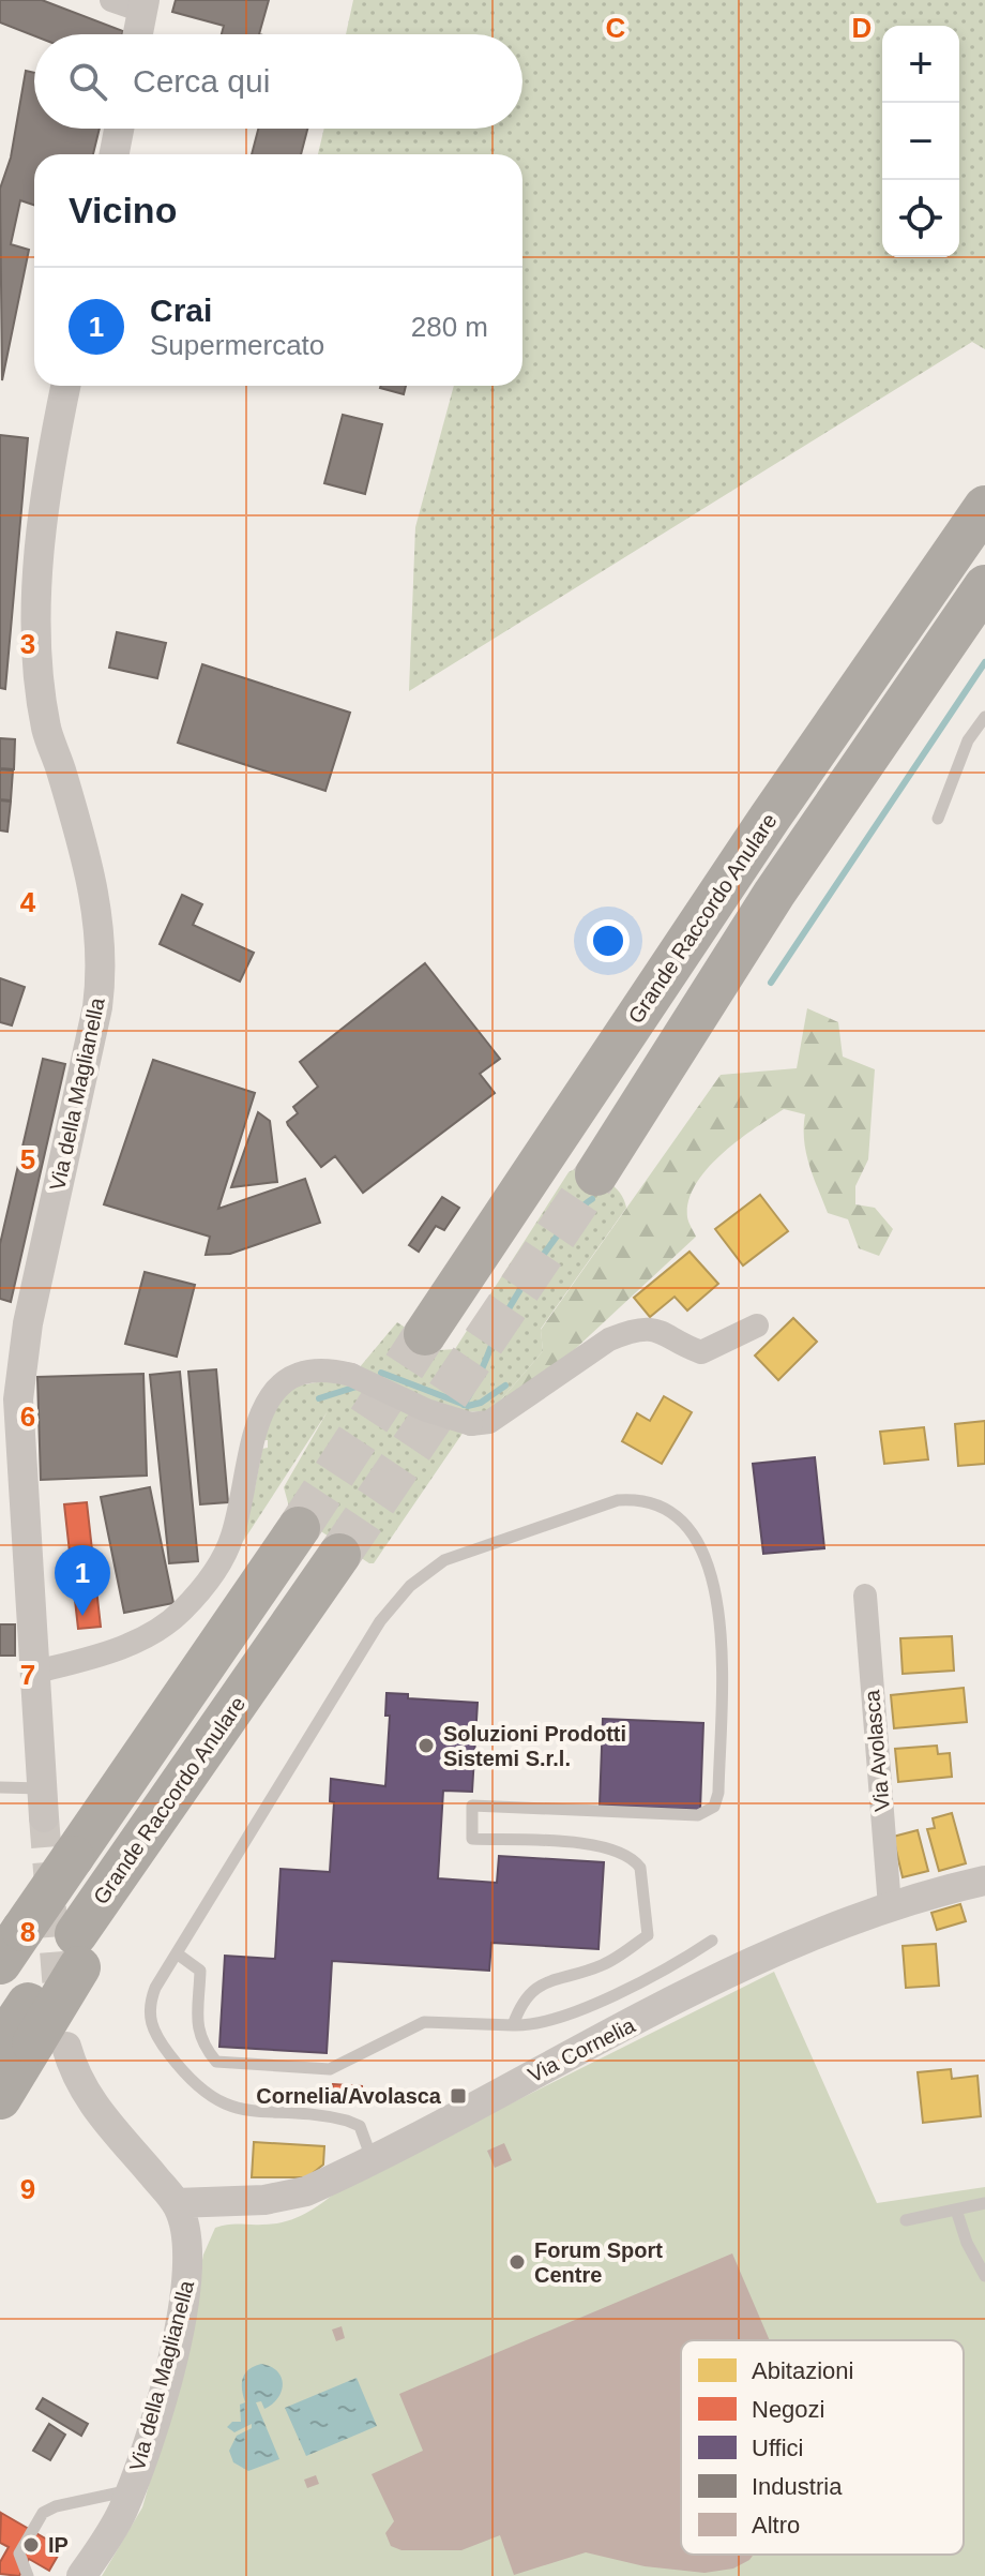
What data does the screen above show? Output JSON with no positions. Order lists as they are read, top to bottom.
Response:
{
  "streets": {
    "highway": ["Grande Raccordo Anulare"],
    "street": ["Via della Maglianella", "Via Avolasca", "Via Cornelia"]
  },
  "crossings": [
    ["Grande Raccordo Anulare", "Via della Maglianella"],
    ["Via della Maglianella", "Via Cornelia"],
    ["Via Avolasca", "Via Cornelia"]
  ],
  "places": {
    "other": ["Soluzioni Prodotti Sistemi S.r.l.", "Forum Sport Centre", "IP"],
    "transit": ["Cornelia/Avolasca"]
  },
  "legend": [
    "Abitazioni",
    "Negozi",
    "Uffici",
    "Industria",
    "Altro"
  ],
  "page": {
    "map_buttons": ["+", "−"],
    "search": "Cerca qui",
    "heading": "Vicino",
    "list": [
      {
        "mark": "1",
        "name": "Crai",
        "note": "Supermercato",
        "value": "280 m"
      }
    ],
    "pins": "1"
  },
  "grid": {
    "columns": ["C", "D"],
    "rows": [
      "3",
      "4",
      "5",
      "6",
      "7",
      "8",
      "9"
    ]
  }
}
